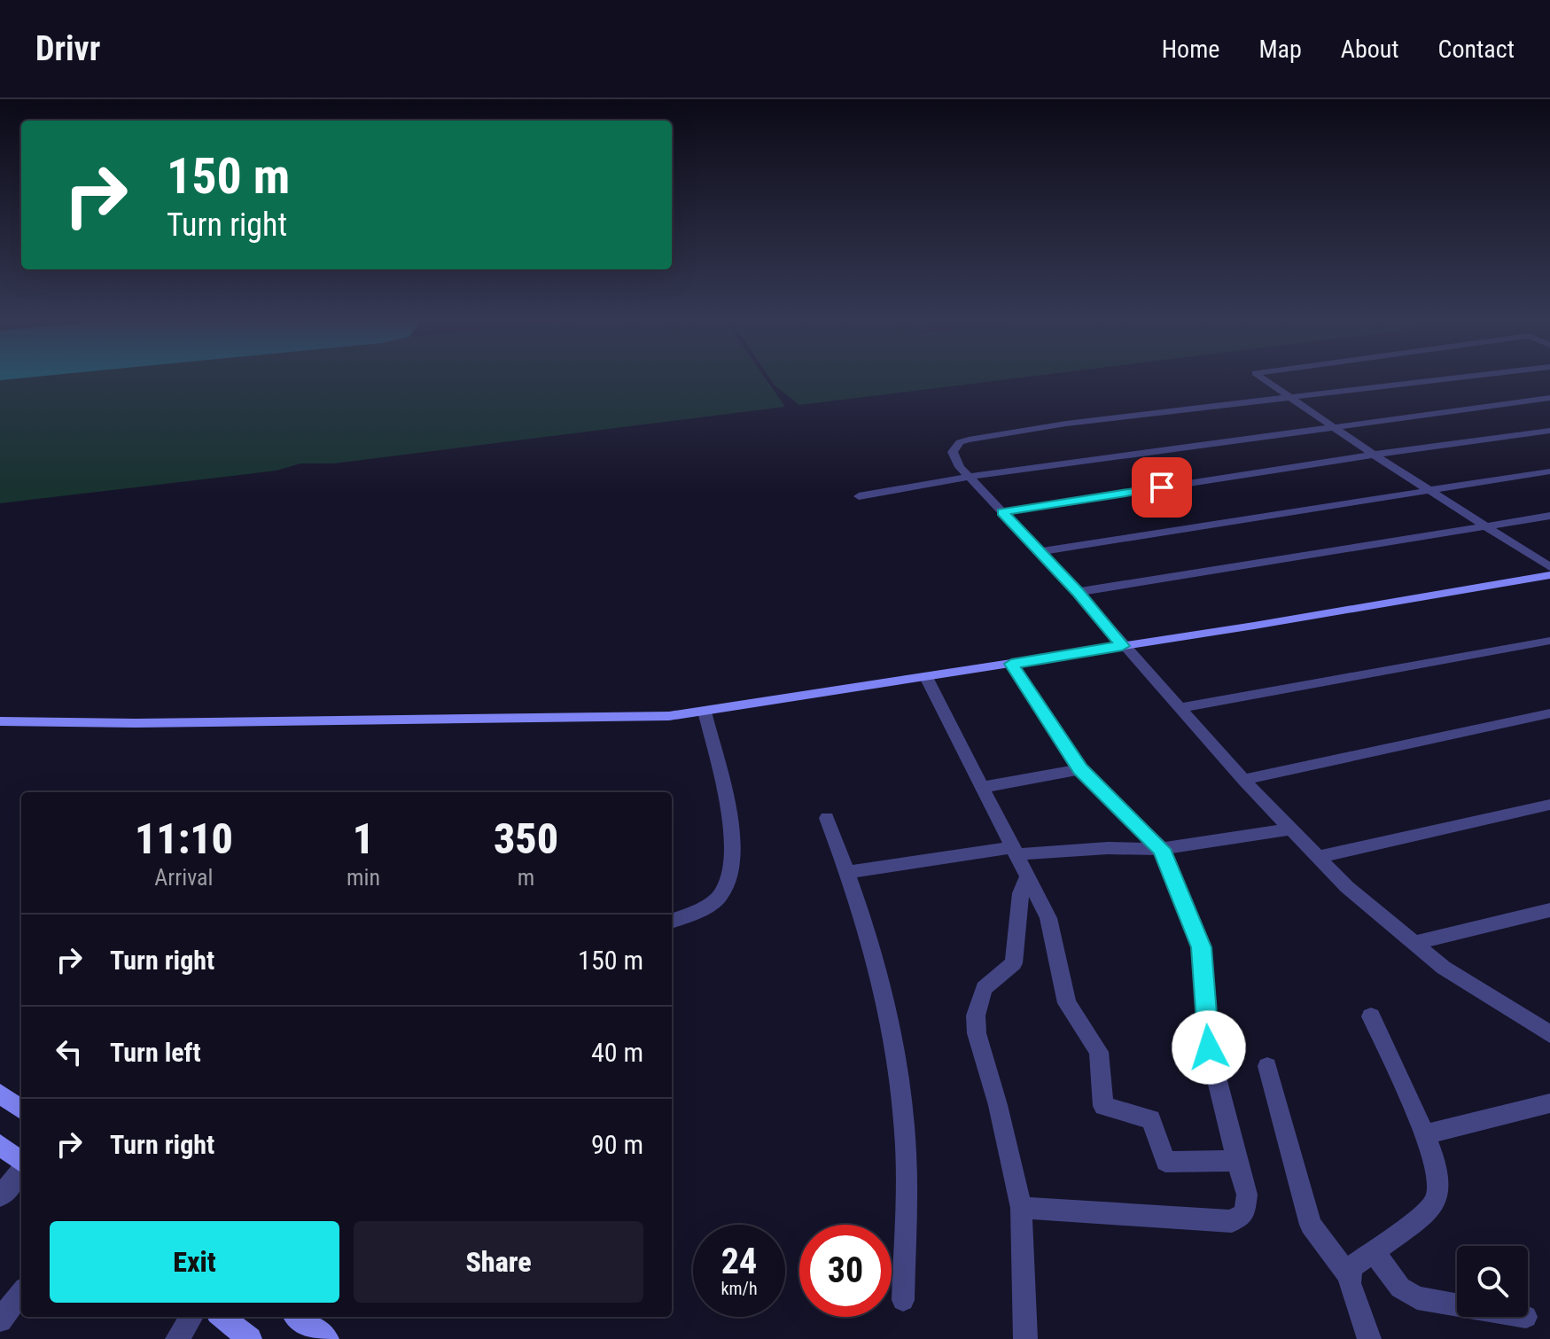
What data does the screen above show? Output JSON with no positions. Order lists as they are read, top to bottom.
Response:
{
  "page": {
    "header": "Drivr",
    "nav": [
      "Home",
      "Map",
      "About",
      "Contact"
    ],
    "turn": ["150 m", "Turn right"],
    "eta": [
      "11:10",
      "Arrival",
      "1",
      "min",
      "350",
      "m"
    ],
    "list": [
      {
        "name": "Turn right",
        "value": "150 m"
      },
      {
        "name": "Turn left",
        "value": "40 m"
      },
      {
        "name": "Turn right",
        "value": "90 m"
      }
    ],
    "buttons": ["Exit", "Share"],
    "speed": "24 km/h",
    "limit": "30"
  }
}
